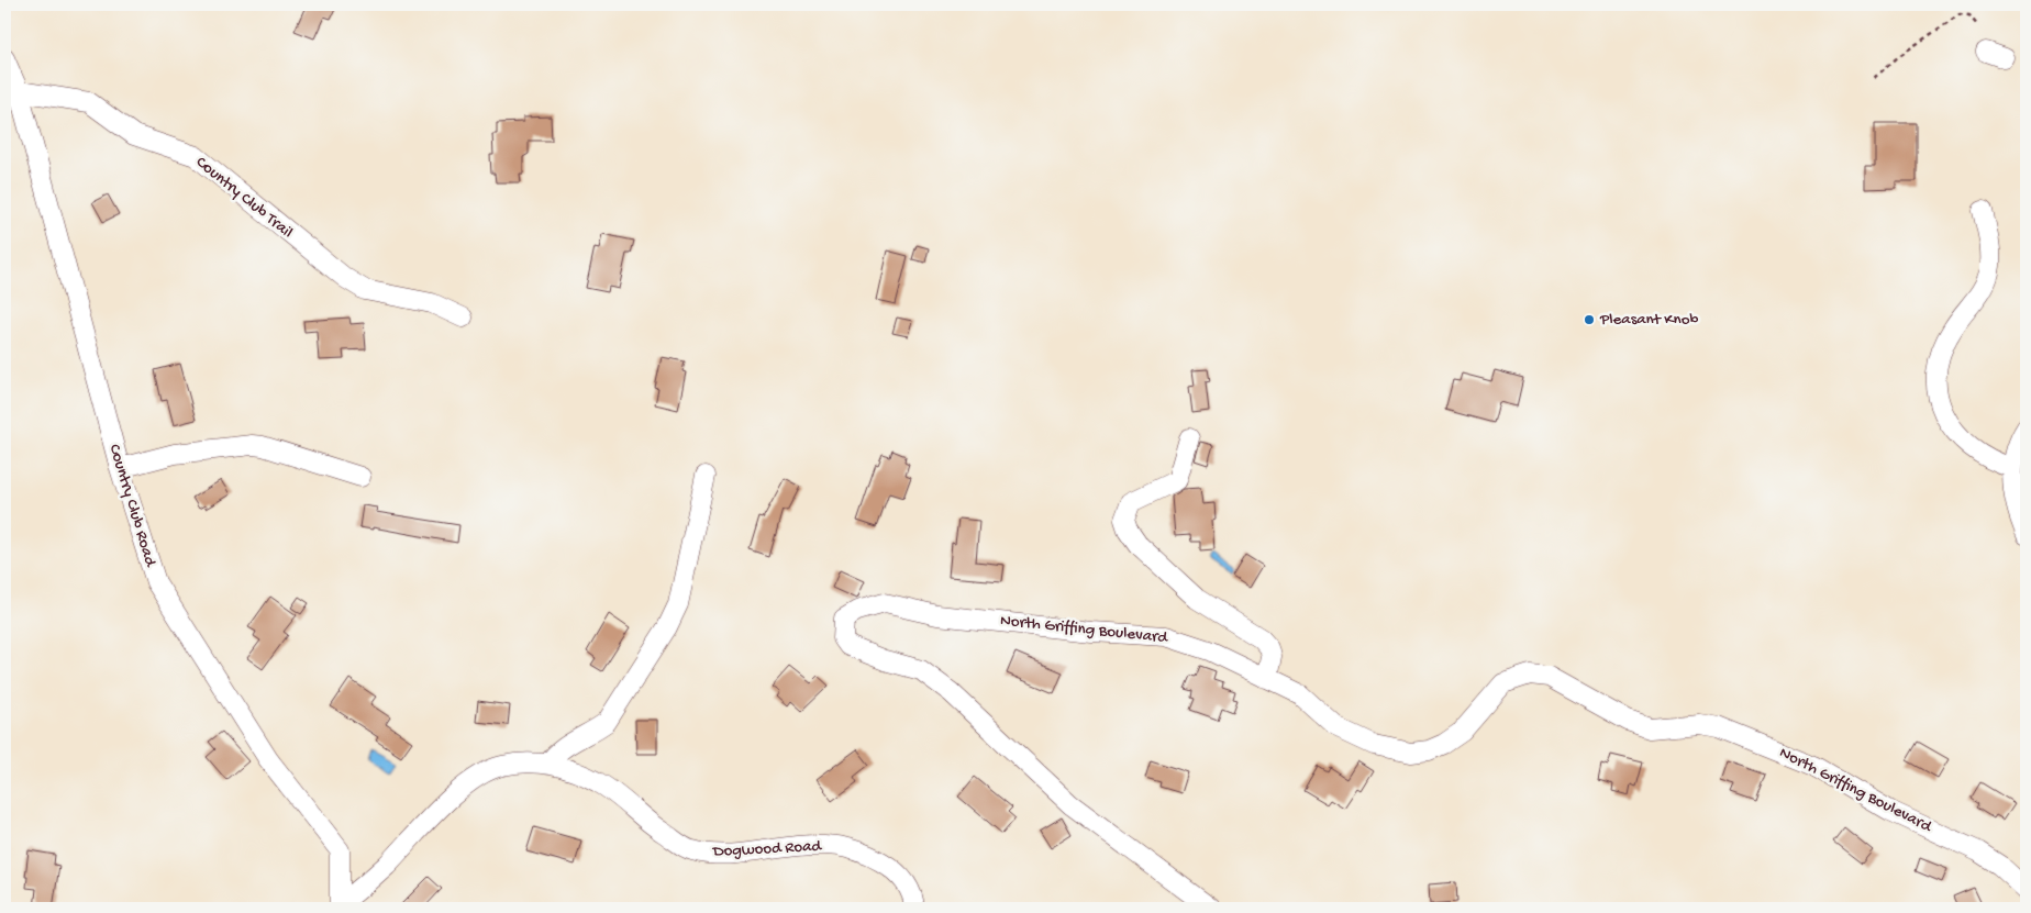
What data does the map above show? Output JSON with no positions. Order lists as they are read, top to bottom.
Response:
{
  "streets": {
    "street": [
      "Country Club Trail",
      "Country Club Road",
      "North Griffing Boulevard",
      "Dogwood Road"
    ]
  },
  "crossings": [
    ["Country Club Trail", "Country Club Road"],
    ["Country Club Road", "Dogwood Road"]
  ],
  "places": ["Pleasant Knob"]
}
